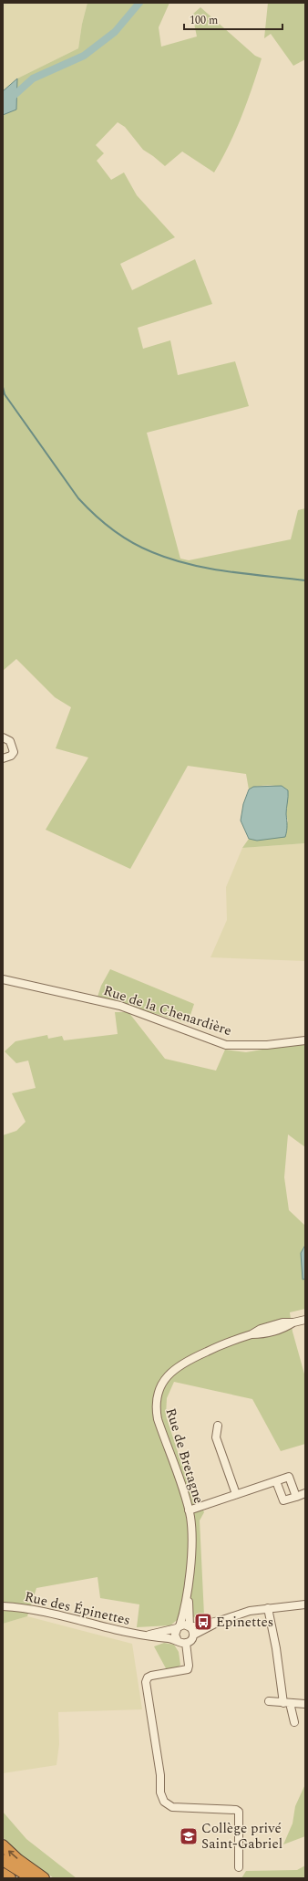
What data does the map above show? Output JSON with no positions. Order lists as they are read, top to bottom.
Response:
{
  "streets": {
    "street": ["Rue de la Chenardière", "Rue de Bretagne", "Rue des Épinettes"]
  },
  "crossings": [
    ["Rue de Bretagne", "Rue des Épinettes"]
  ],
  "places": {
    "bus stop": ["Epinettes"],
    "school or university": ["Collège privé Saint-Gabriel"]
  },
  "scale_bar": "100 m"
}
